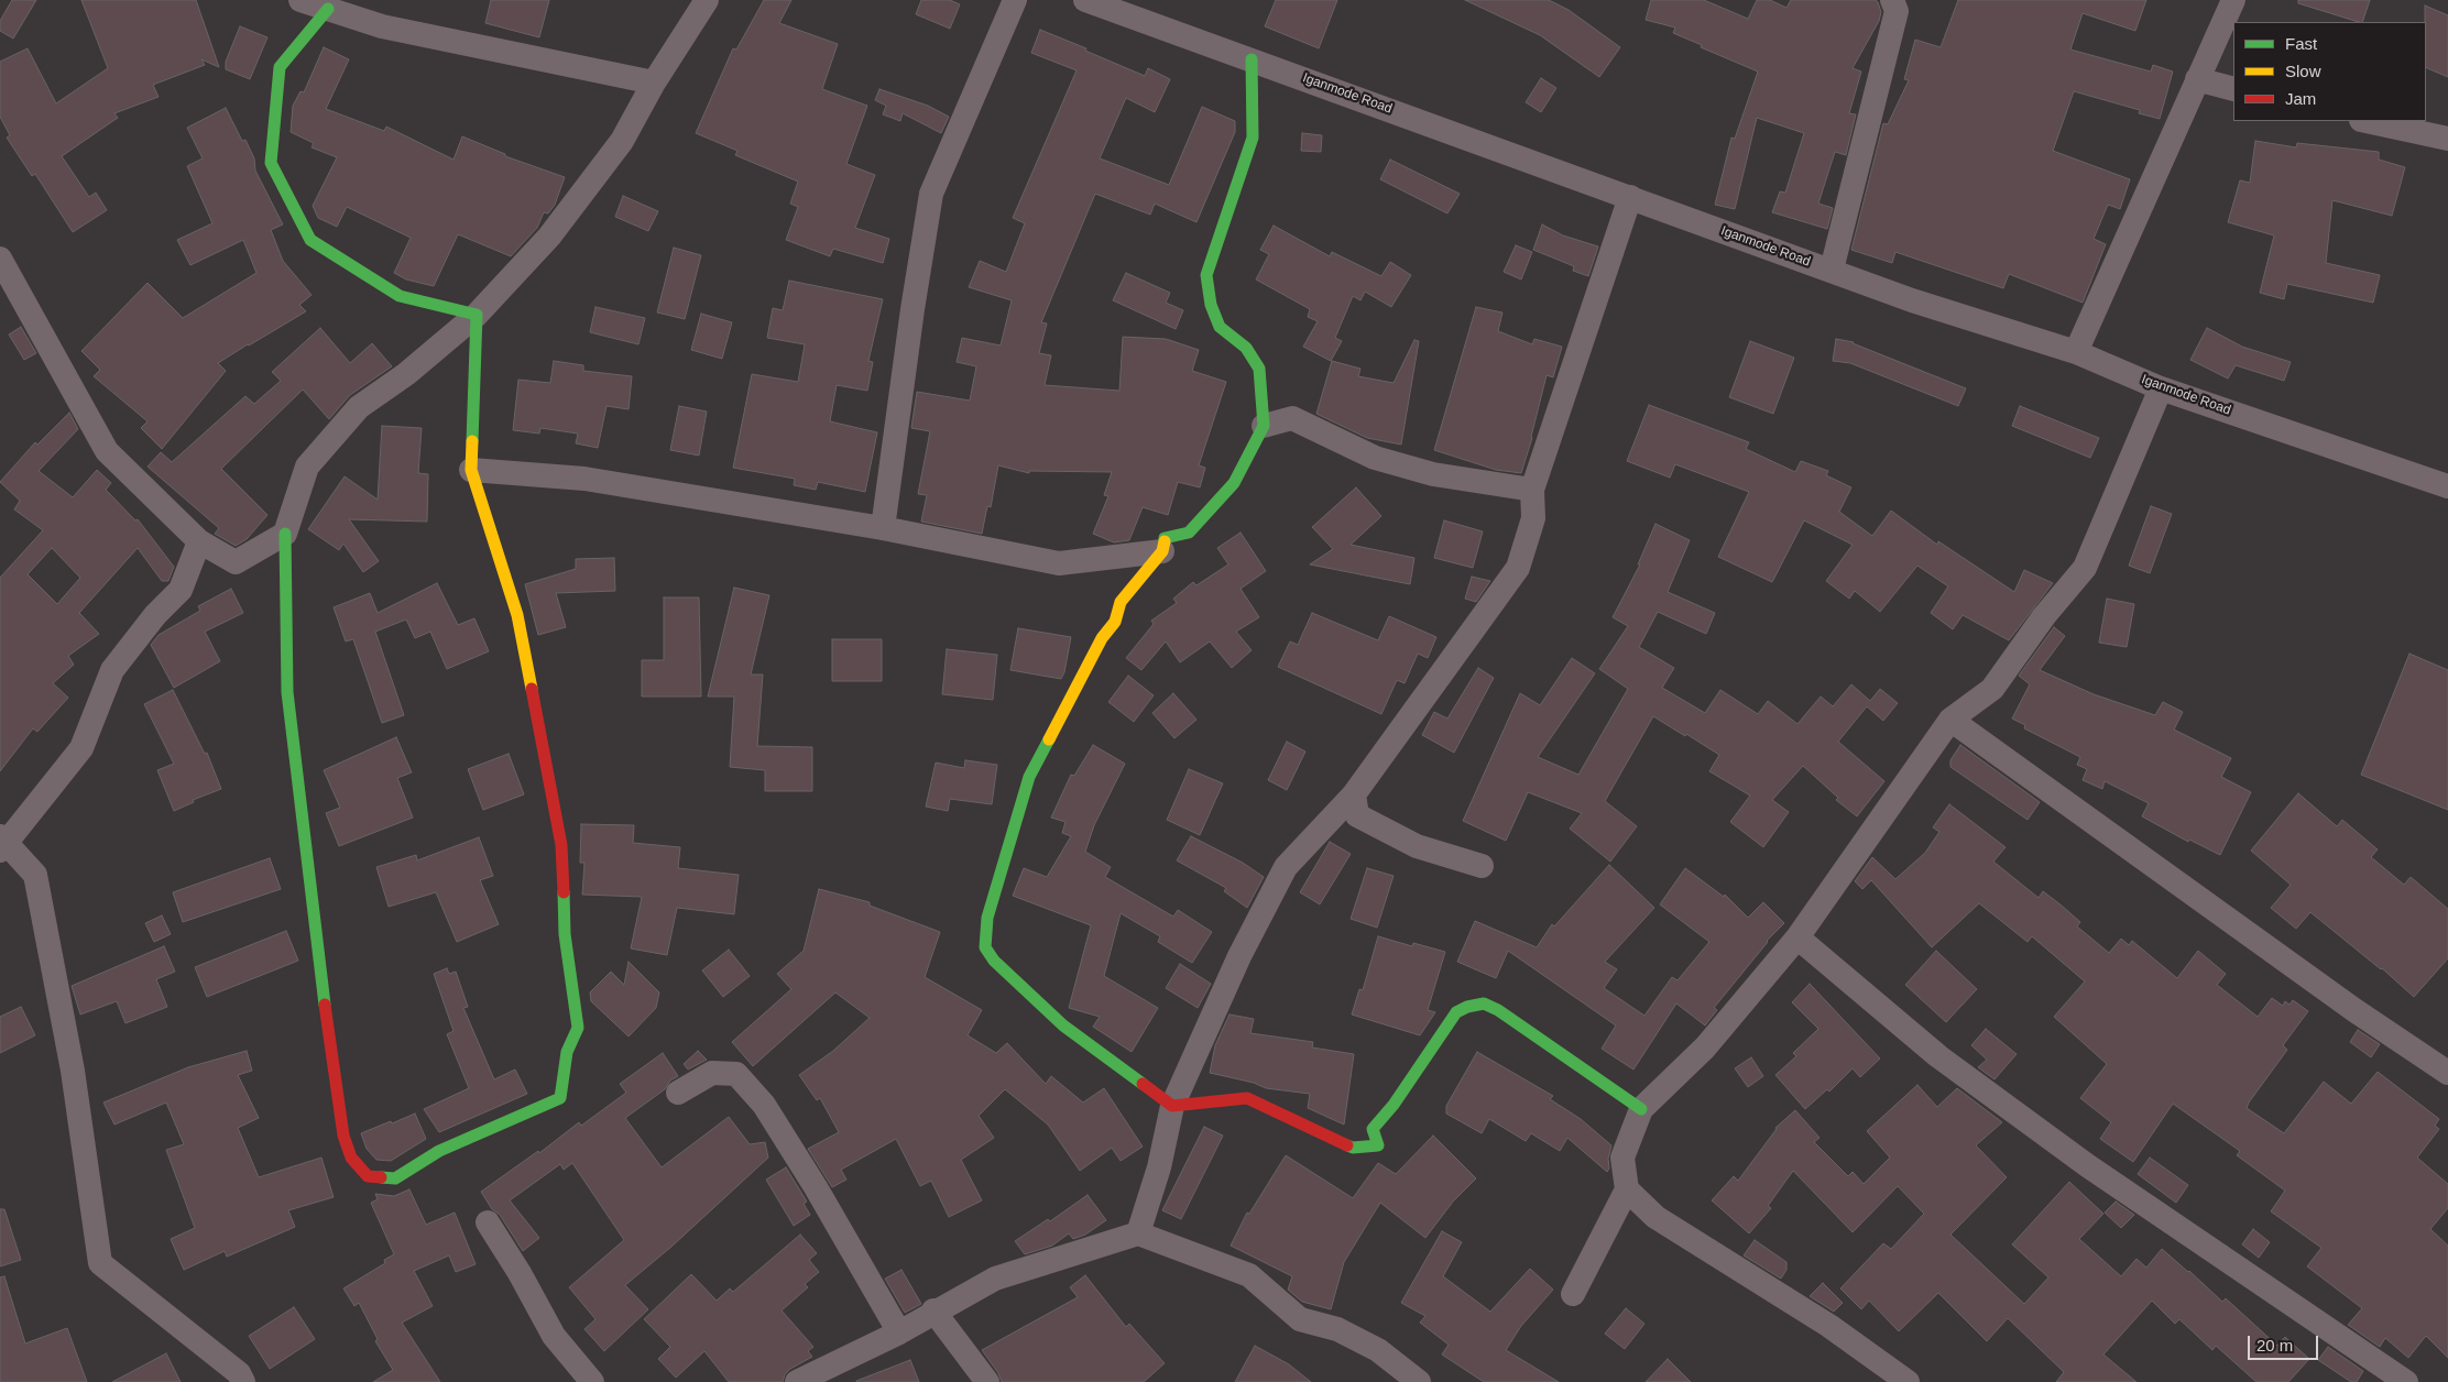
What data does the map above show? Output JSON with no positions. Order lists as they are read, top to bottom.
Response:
{
  "streets": {
    "street": ["Iganmode Road"]
  },
  "legend": ["Fast", "Slow", "Jam"],
  "scale_bar": "20 m"
}
